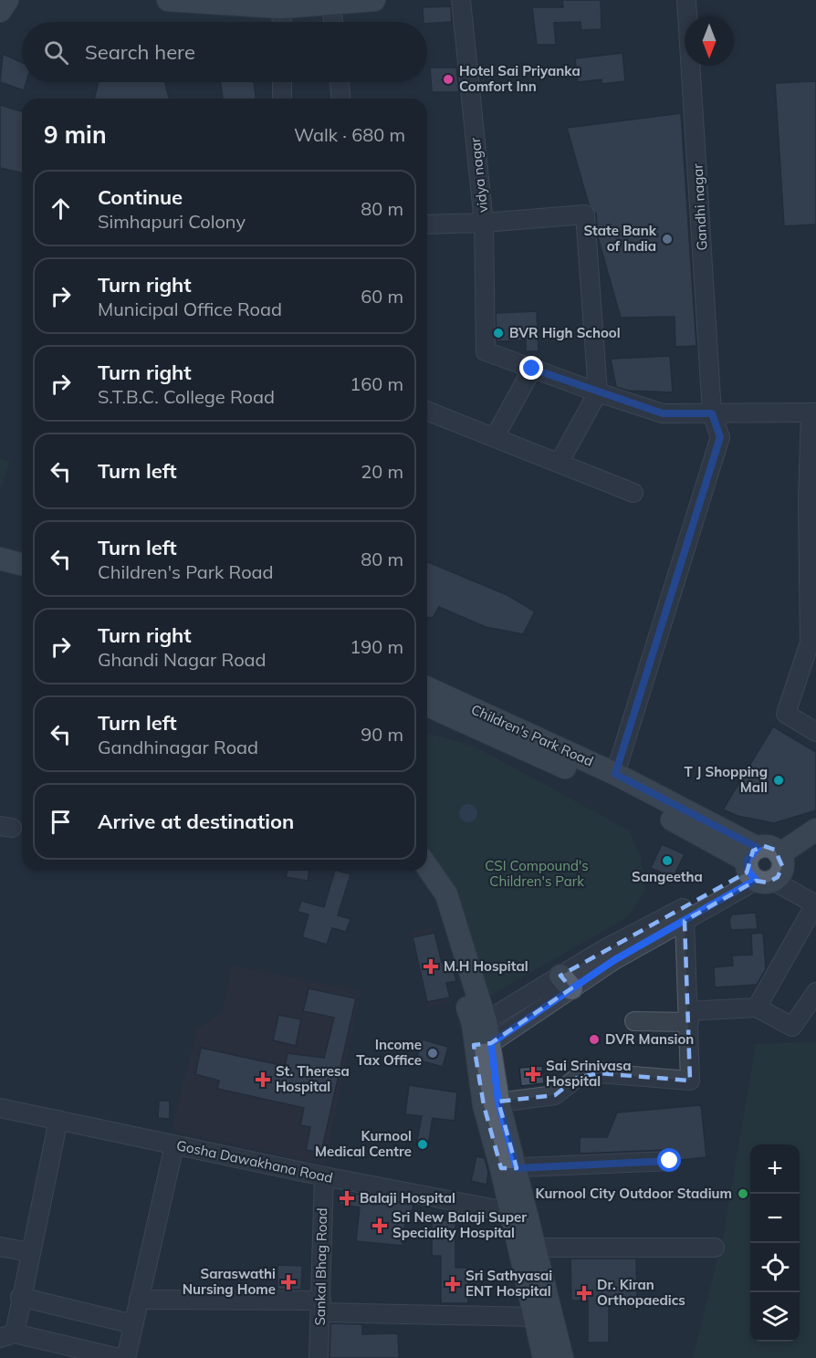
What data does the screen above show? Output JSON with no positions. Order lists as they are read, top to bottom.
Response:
{
  "streets": {
    "main road": ["Children's Park Road"],
    "street": [
      "vidya nagar",
      "Gandhi nagar",
      "Gosha Dawakhana Road",
      "Sankal Bhag Road"
    ]
  },
  "crossings": [
    ["Gandhi nagar", "Children's Park Road"],
    ["Gosha Dawakhana Road", "Sankal Bhag Road"]
  ],
  "parks": ["CSI Compound's Children's Park"],
  "places": {
    "other": [
      "Hotel Sai Priyanka Comfort Inn",
      "State Bank of India",
      "BVR High School",
      "T J Shopping Mall",
      "Sangeetha",
      "DVR Mansion",
      "Income Tax Office",
      "Kurnool Medical Centre",
      "Kurnool City Outdoor Stadium"
    ],
    "health": [
      "M.H Hospital",
      "Sai Srinivasa Hospital",
      "St. Theresa Hospital",
      "Balaji Hospital",
      "Sri New Balaji Super Speciality Hospital",
      "Saraswathi Nursing Home",
      "Sri Sathyasai ENT Hospital",
      "Dr. Kiran Orthopaedics"
    ]
  },
  "north": "bottom",
  "page": {
    "search": "Search here",
    "heading": ["9 min", "Walk · 680 m"],
    "list": [
      ["Continue", "Simhapuri Colony", "80 m"],
      ["Turn right", "Municipal Office Road", "60 m"],
      ["Turn right", "S.T.B.C. College Road", "160 m"],
      ["Turn left", "20 m"],
      ["Turn left", "Children's Park Road", "80 m"],
      ["Turn right", "Ghandi Nagar Road", "190 m"],
      ["Turn left", "Gandhinagar Road", "90 m"],
      "Arrive at destination"
    ],
    "map_buttons": ["+", "−"]
  }
}
